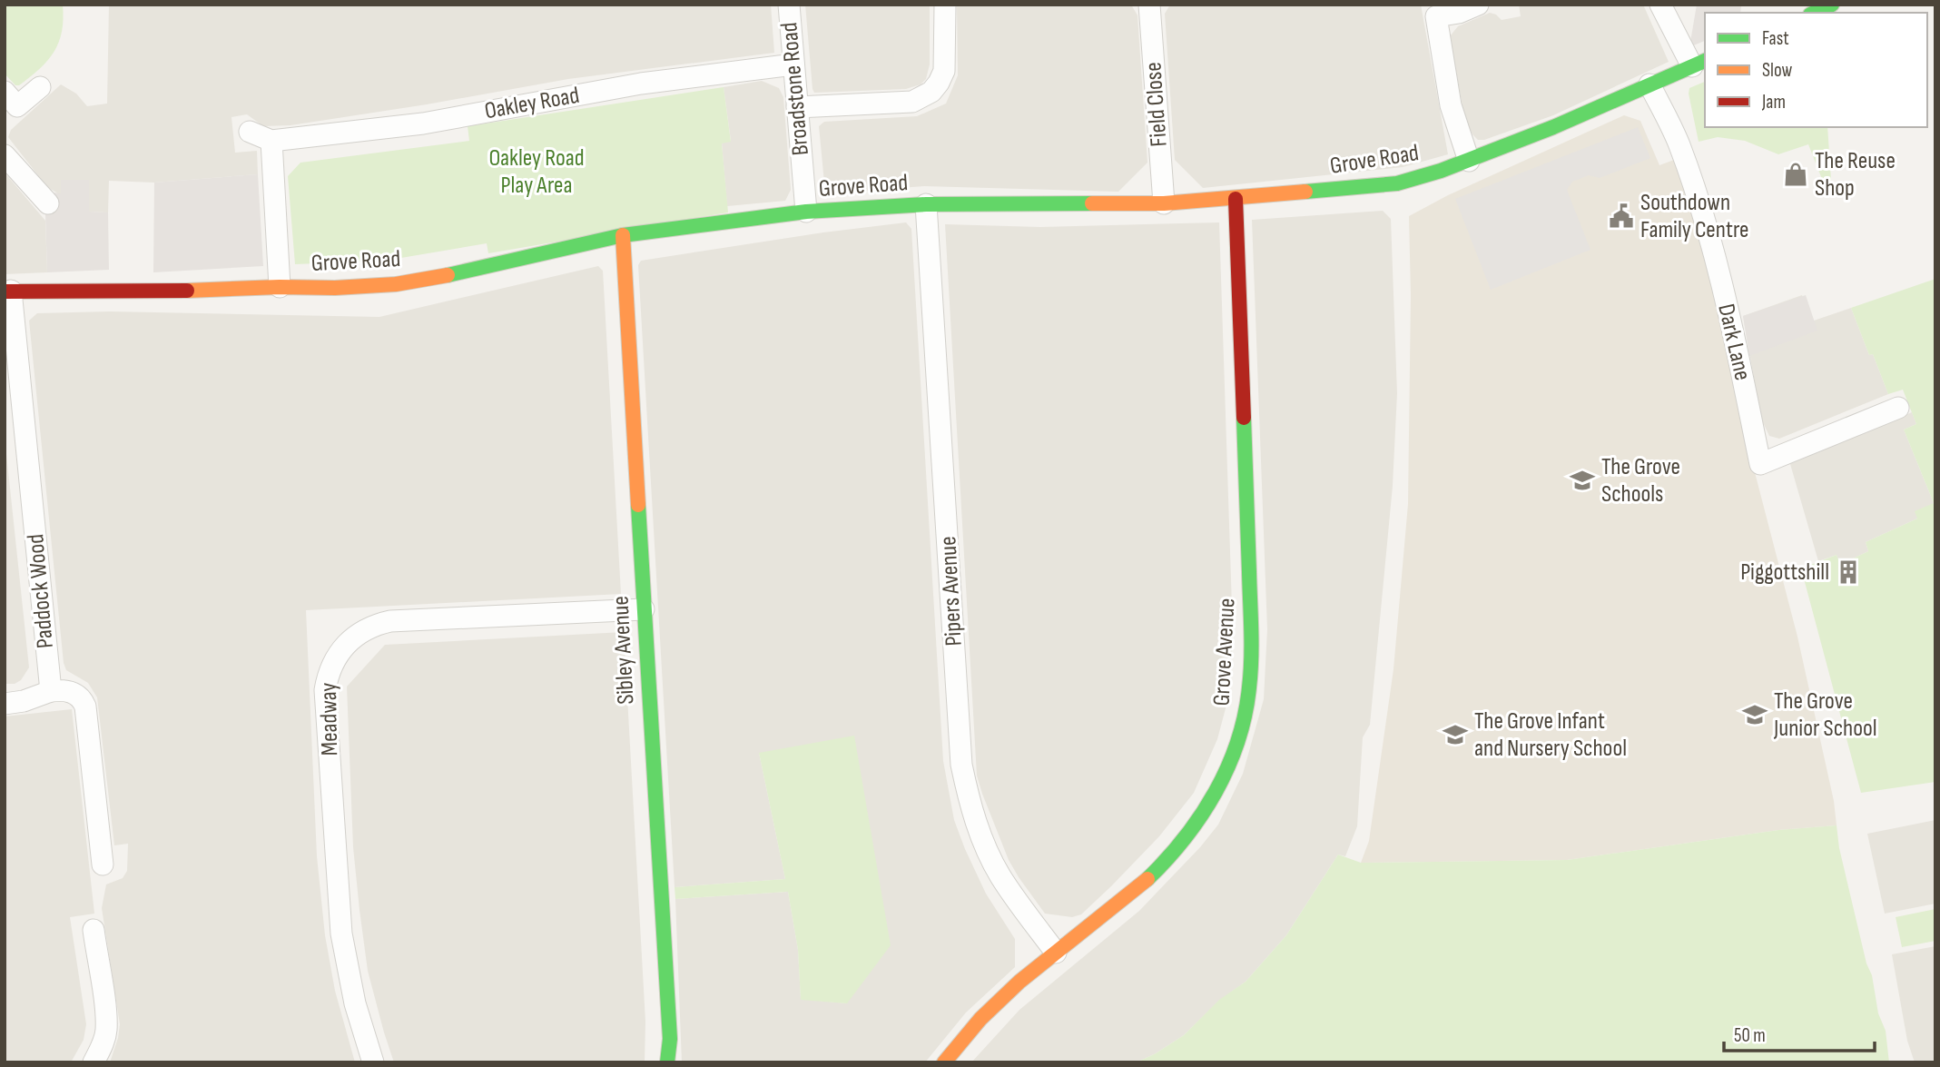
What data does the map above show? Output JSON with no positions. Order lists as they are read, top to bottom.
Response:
{
  "streets": {
    "street": [
      "Broadstone Road",
      "Oakley Road",
      "Field Close",
      "Grove Road",
      "Dark Lane",
      "Paddock Wood",
      "Pipers Avenue",
      "Sibley Avenue",
      "Grove Avenue",
      "Meadway"
    ]
  },
  "crossings": [
    ["Broadstone Road", "Oakley Road"],
    ["Broadstone Road", "Grove Road"],
    ["Field Close", "Grove Road"],
    ["Grove Road", "Dark Lane"],
    ["Grove Road", "Paddock Wood"],
    ["Grove Road", "Pipers Avenue"],
    ["Grove Road", "Sibley Avenue"],
    ["Grove Road", "Grove Avenue"],
    ["Pipers Avenue", "Grove Avenue"],
    ["Sibley Avenue", "Meadway"]
  ],
  "parks": ["Oakley Road Play Area"],
  "places": {
    "shop": ["The Reuse Shop"],
    "public building": ["Southdown Family Centre"],
    "school or university": ["The Grove Schools", "The Grove Junior School", "The Grove Infant and Nursery School"],
    "building": ["Piggottshill"]
  },
  "legend": ["Fast", "Slow", "Jam"],
  "scale_bar": "50 m"
}
